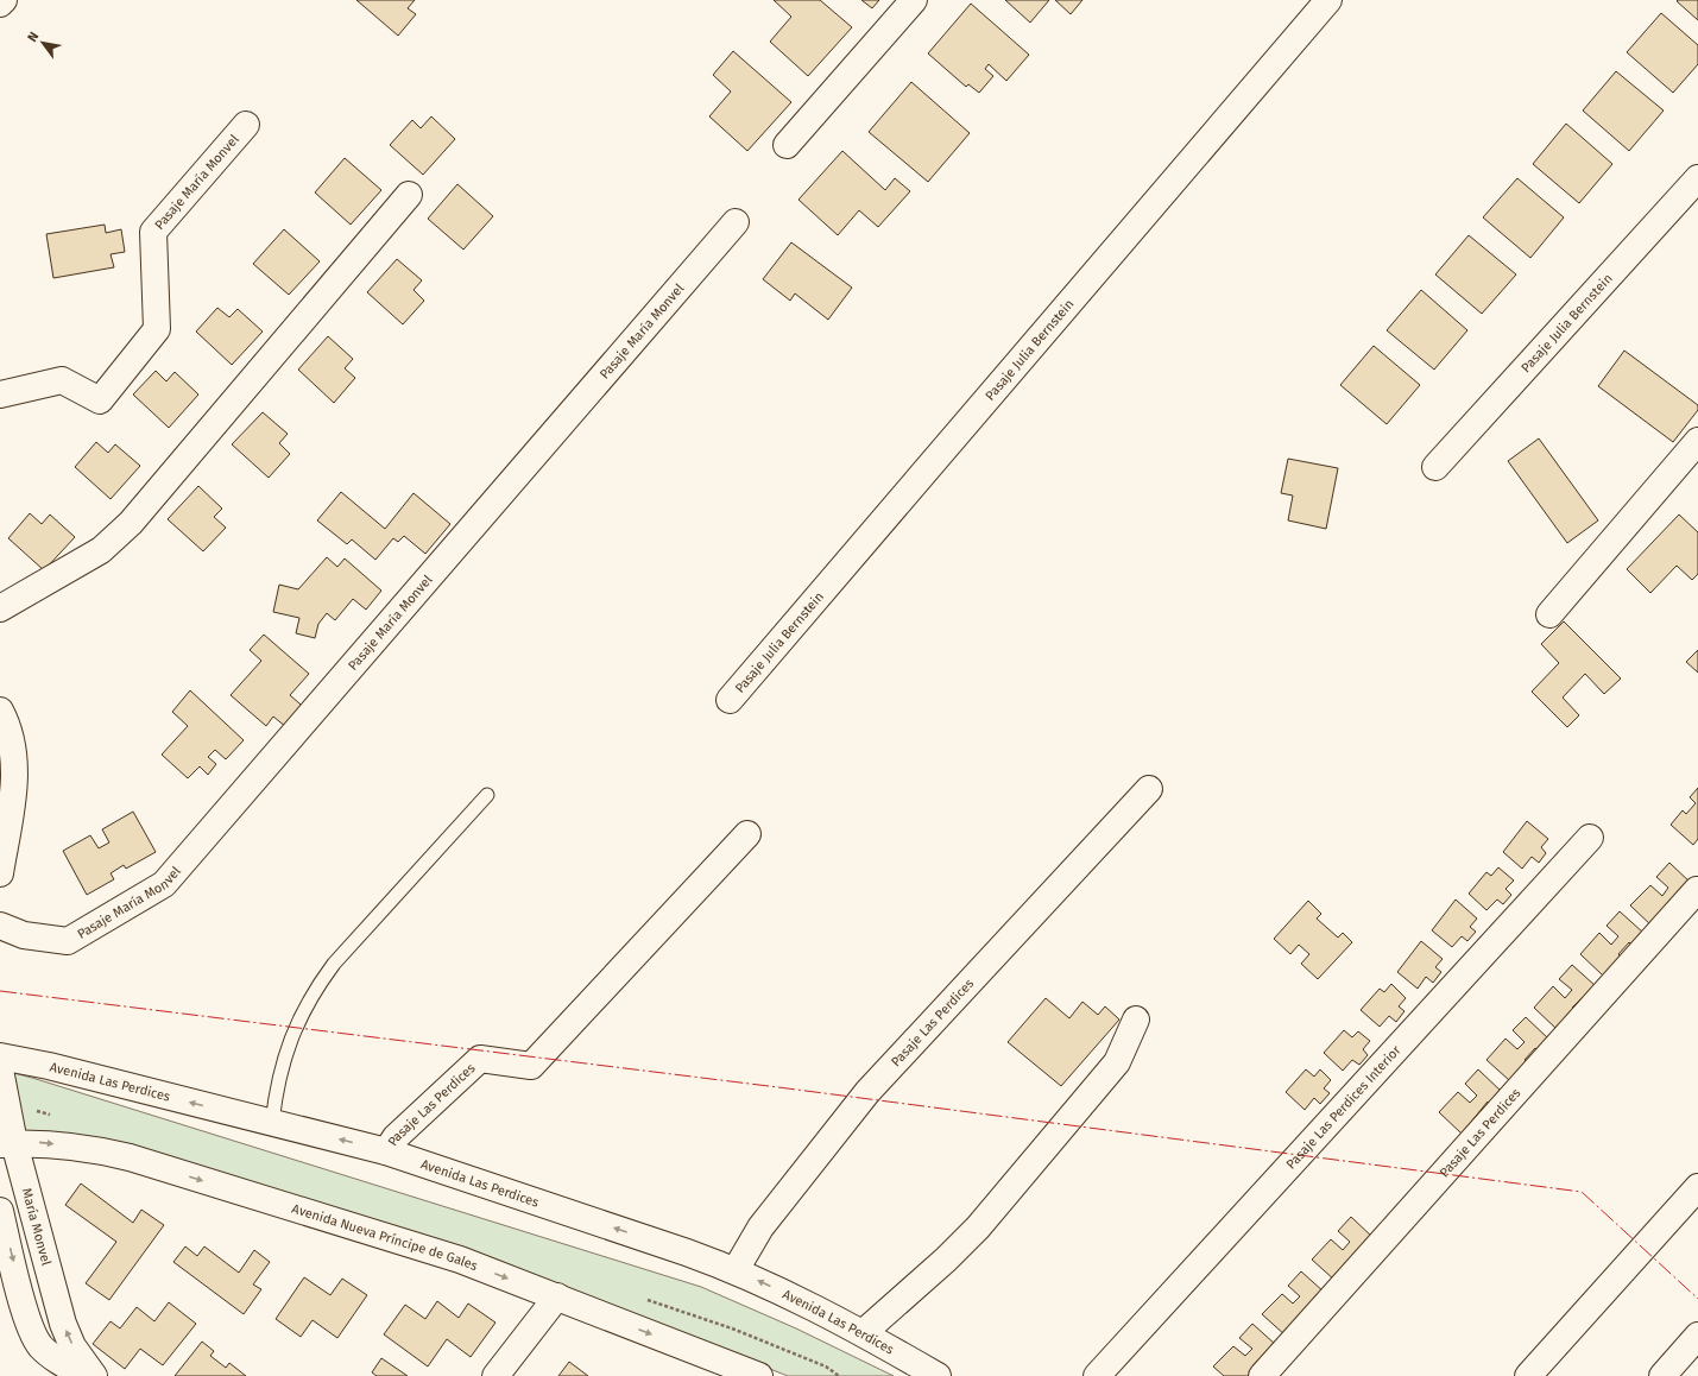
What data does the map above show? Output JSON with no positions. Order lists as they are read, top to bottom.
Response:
{
  "streets": {
    "street": [
      "Pasaje María Monvel",
      "Pasaje Julia Bernstein",
      "Pasaje Las Perdices",
      "Avenida Las Perdices",
      "Pasaje Las Perdices Interior",
      "María Monvel",
      "Avenida Nueva Príncipe de Gales"
    ]
  },
  "crossings": [
    ["Pasaje Las Perdices", "Avenida Las Perdices"],
    ["María Monvel", "Avenida Nueva Príncipe de Gales"]
  ],
  "one_way": ["Avenida Las Perdices", "Avenida Nueva Príncipe de Gales"],
  "north": "top left"
}
